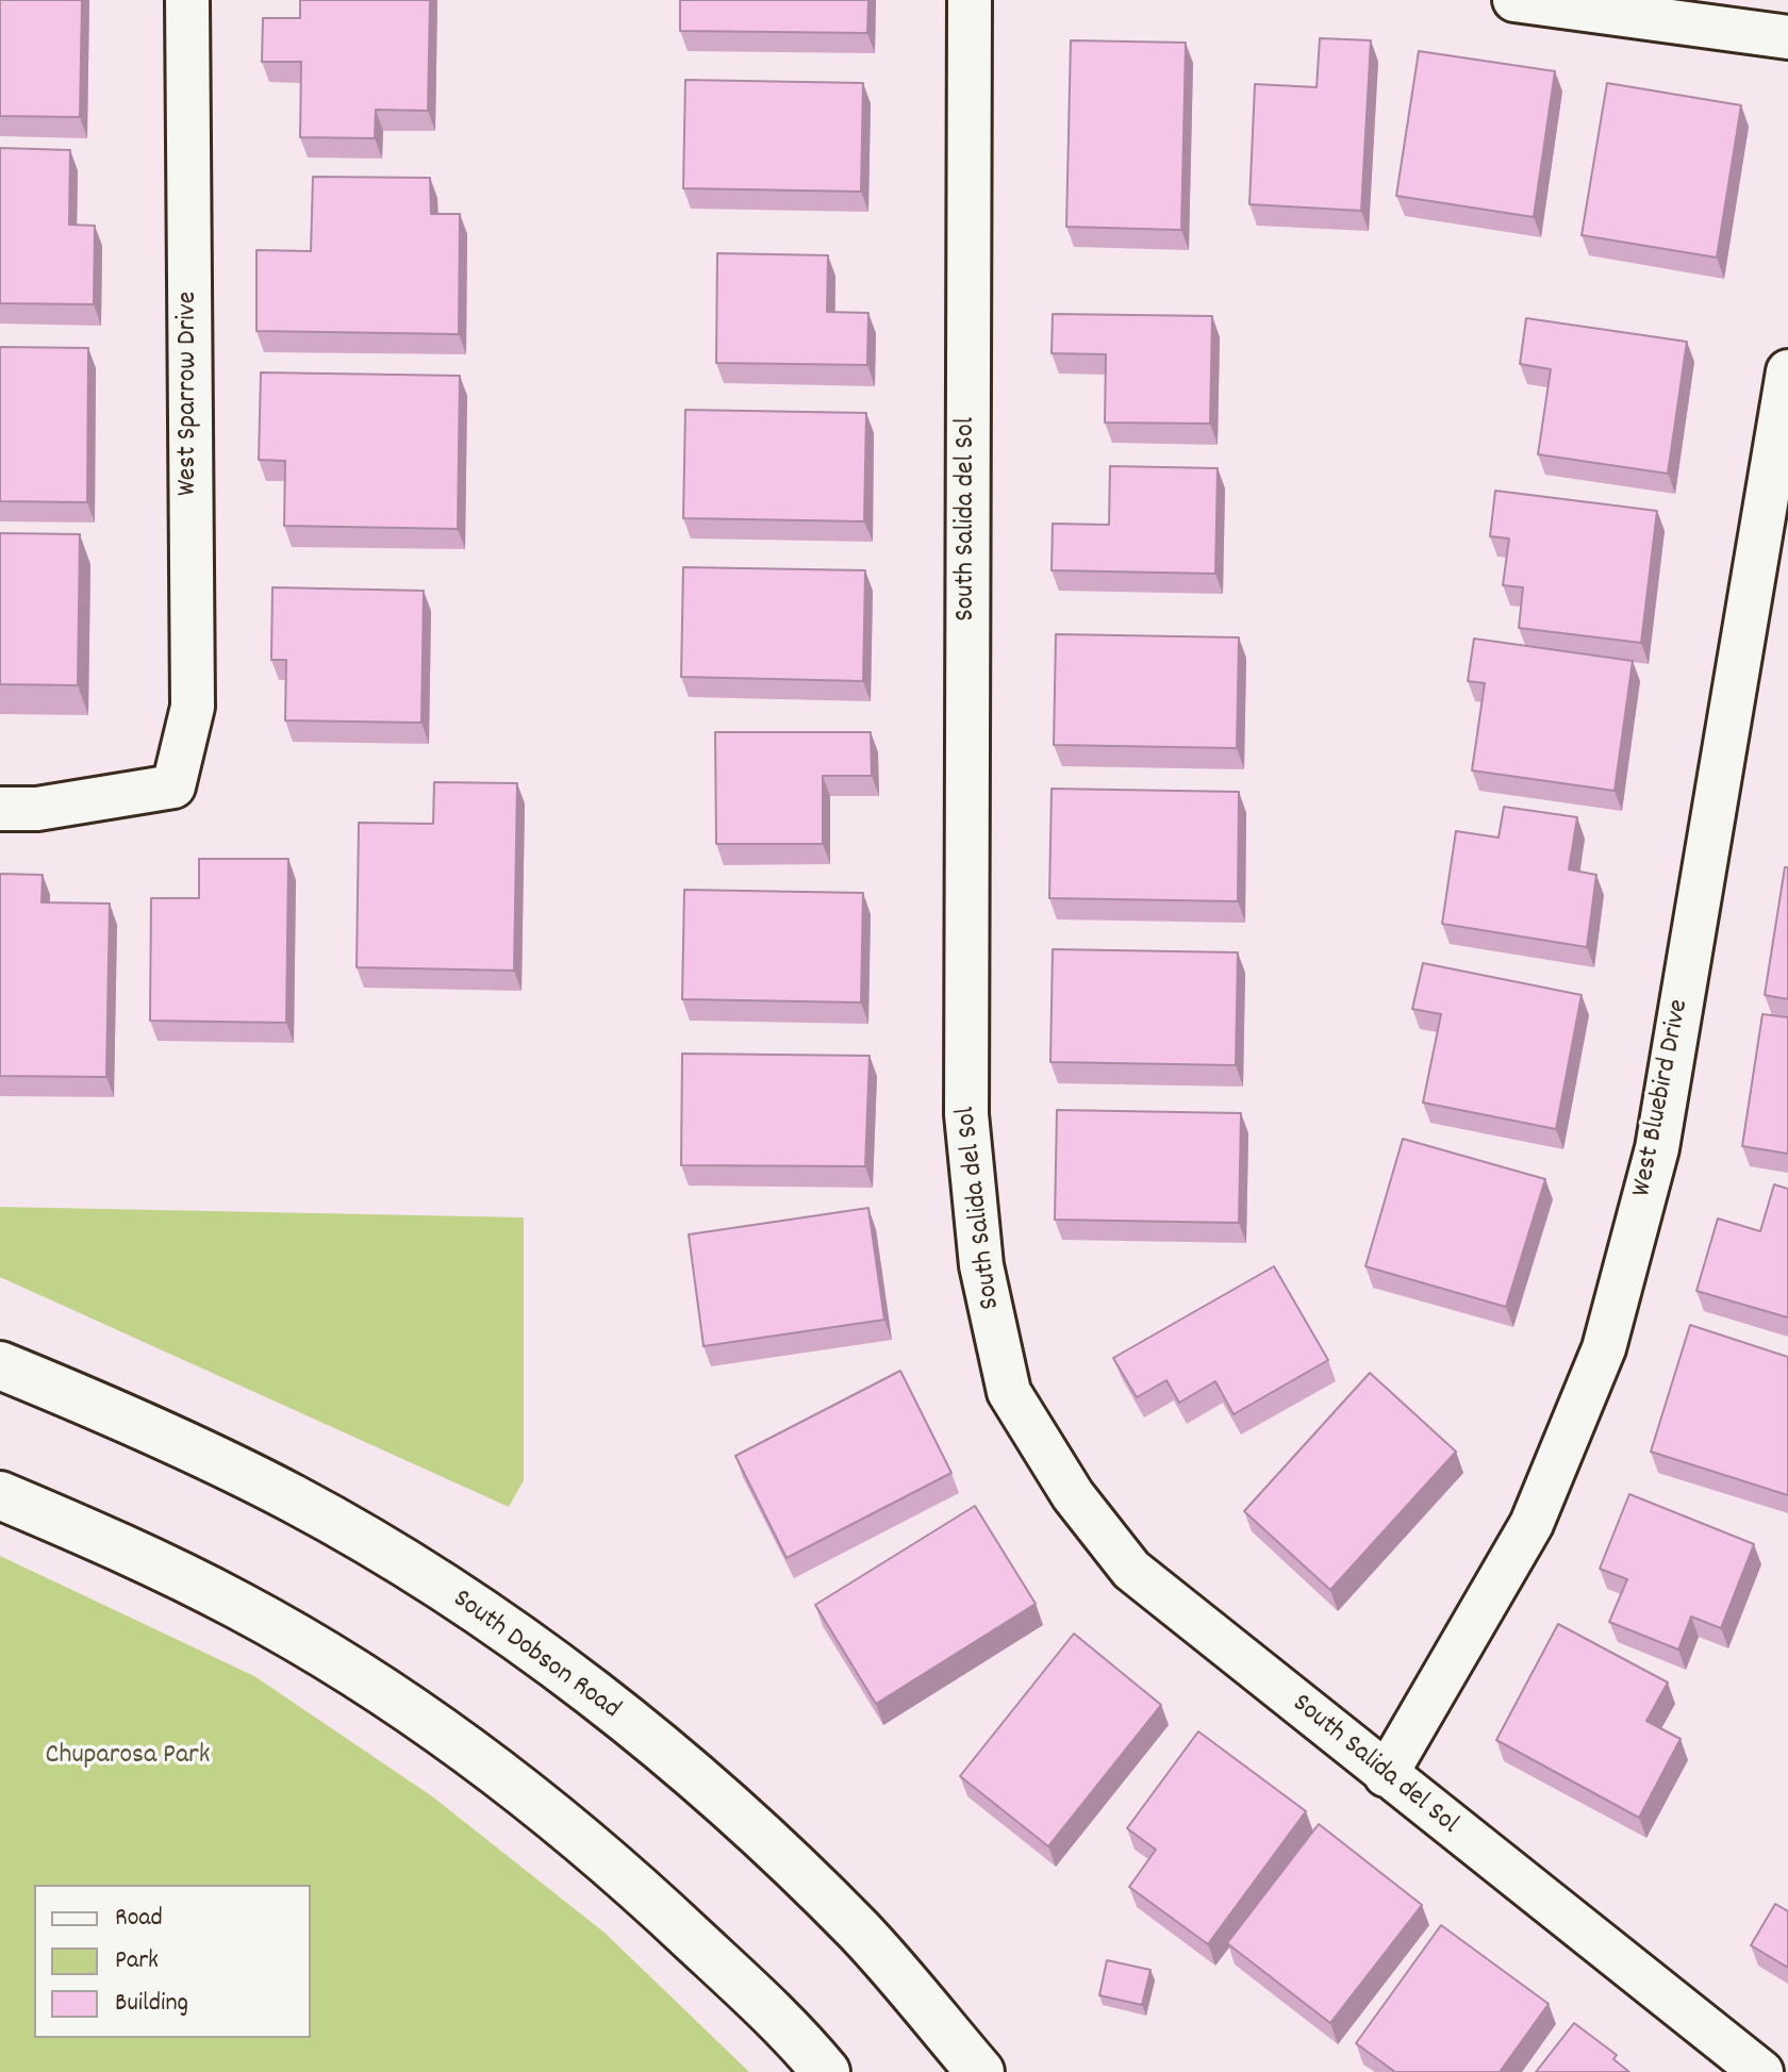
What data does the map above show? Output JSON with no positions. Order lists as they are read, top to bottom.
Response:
{
  "streets": {
    "main road": ["South Dobson Road"],
    "street": ["West Sparrow Drive", "South Salida del Sol", "West Bluebird Drive"]
  },
  "crossings": [
    ["South Salida del Sol", "West Bluebird Drive"]
  ],
  "parks": ["Chuparosa Park"],
  "legend": ["Road", "Park", "Building"]
}
